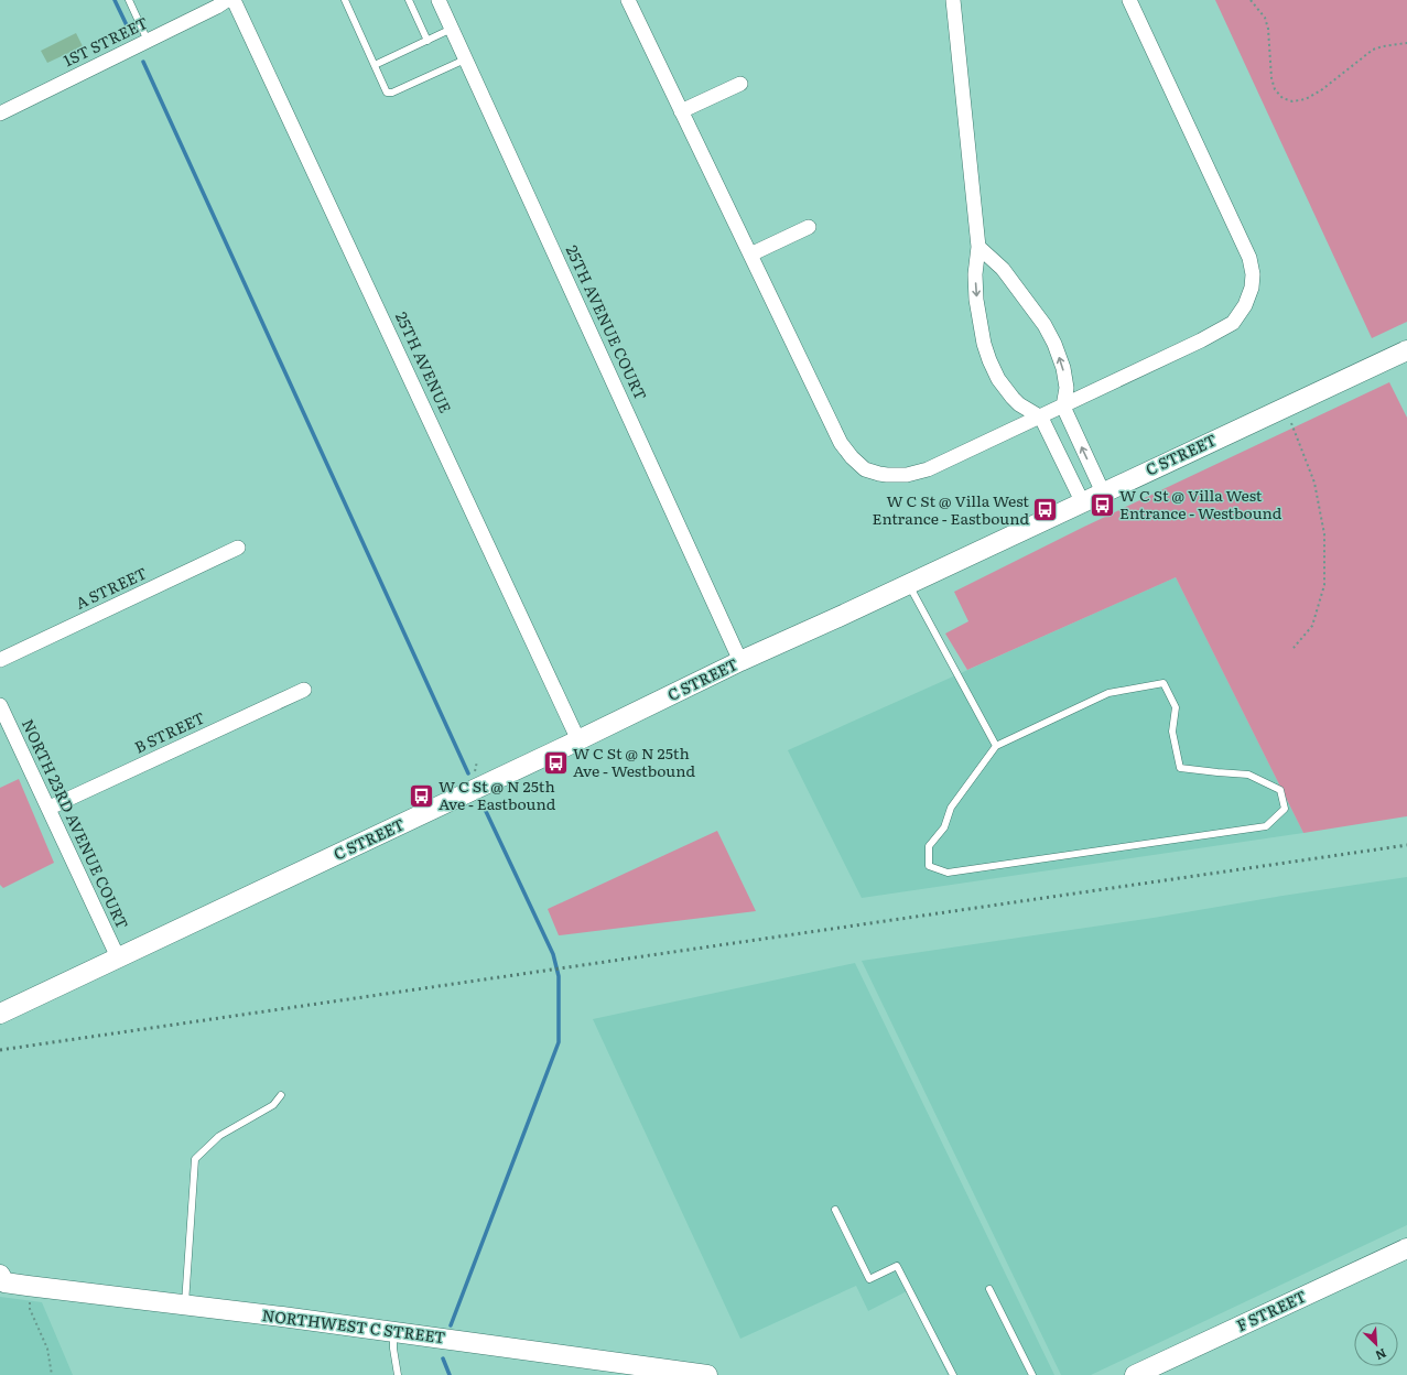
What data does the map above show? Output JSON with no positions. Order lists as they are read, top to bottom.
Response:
{
  "streets": {
    "street": [
      "1ST STREET",
      "25TH AVENUE COURT",
      "25TH AVENUE",
      "C STREET",
      "A STREET",
      "B STREET",
      "NORTH 23RD AVENUE COURT",
      "F STREET",
      "NORTHWEST C STREET"
    ]
  },
  "crossings": [
    ["25TH AVENUE COURT", "C STREET"],
    ["25TH AVENUE", "C STREET"],
    ["C STREET", "NORTH 23RD AVENUE COURT"],
    ["B STREET", "NORTH 23RD AVENUE COURT"]
  ],
  "places": {
    "bus stop": [
      "W C St @ Villa West Entrance - Westbound",
      "W C St @ Villa West Entrance - Eastbound",
      "W C St @ N 25th Ave - Westbound",
      "W C St @ N 25th Ave - Eastbound"
    ]
  },
  "north": "bottom right"
}
